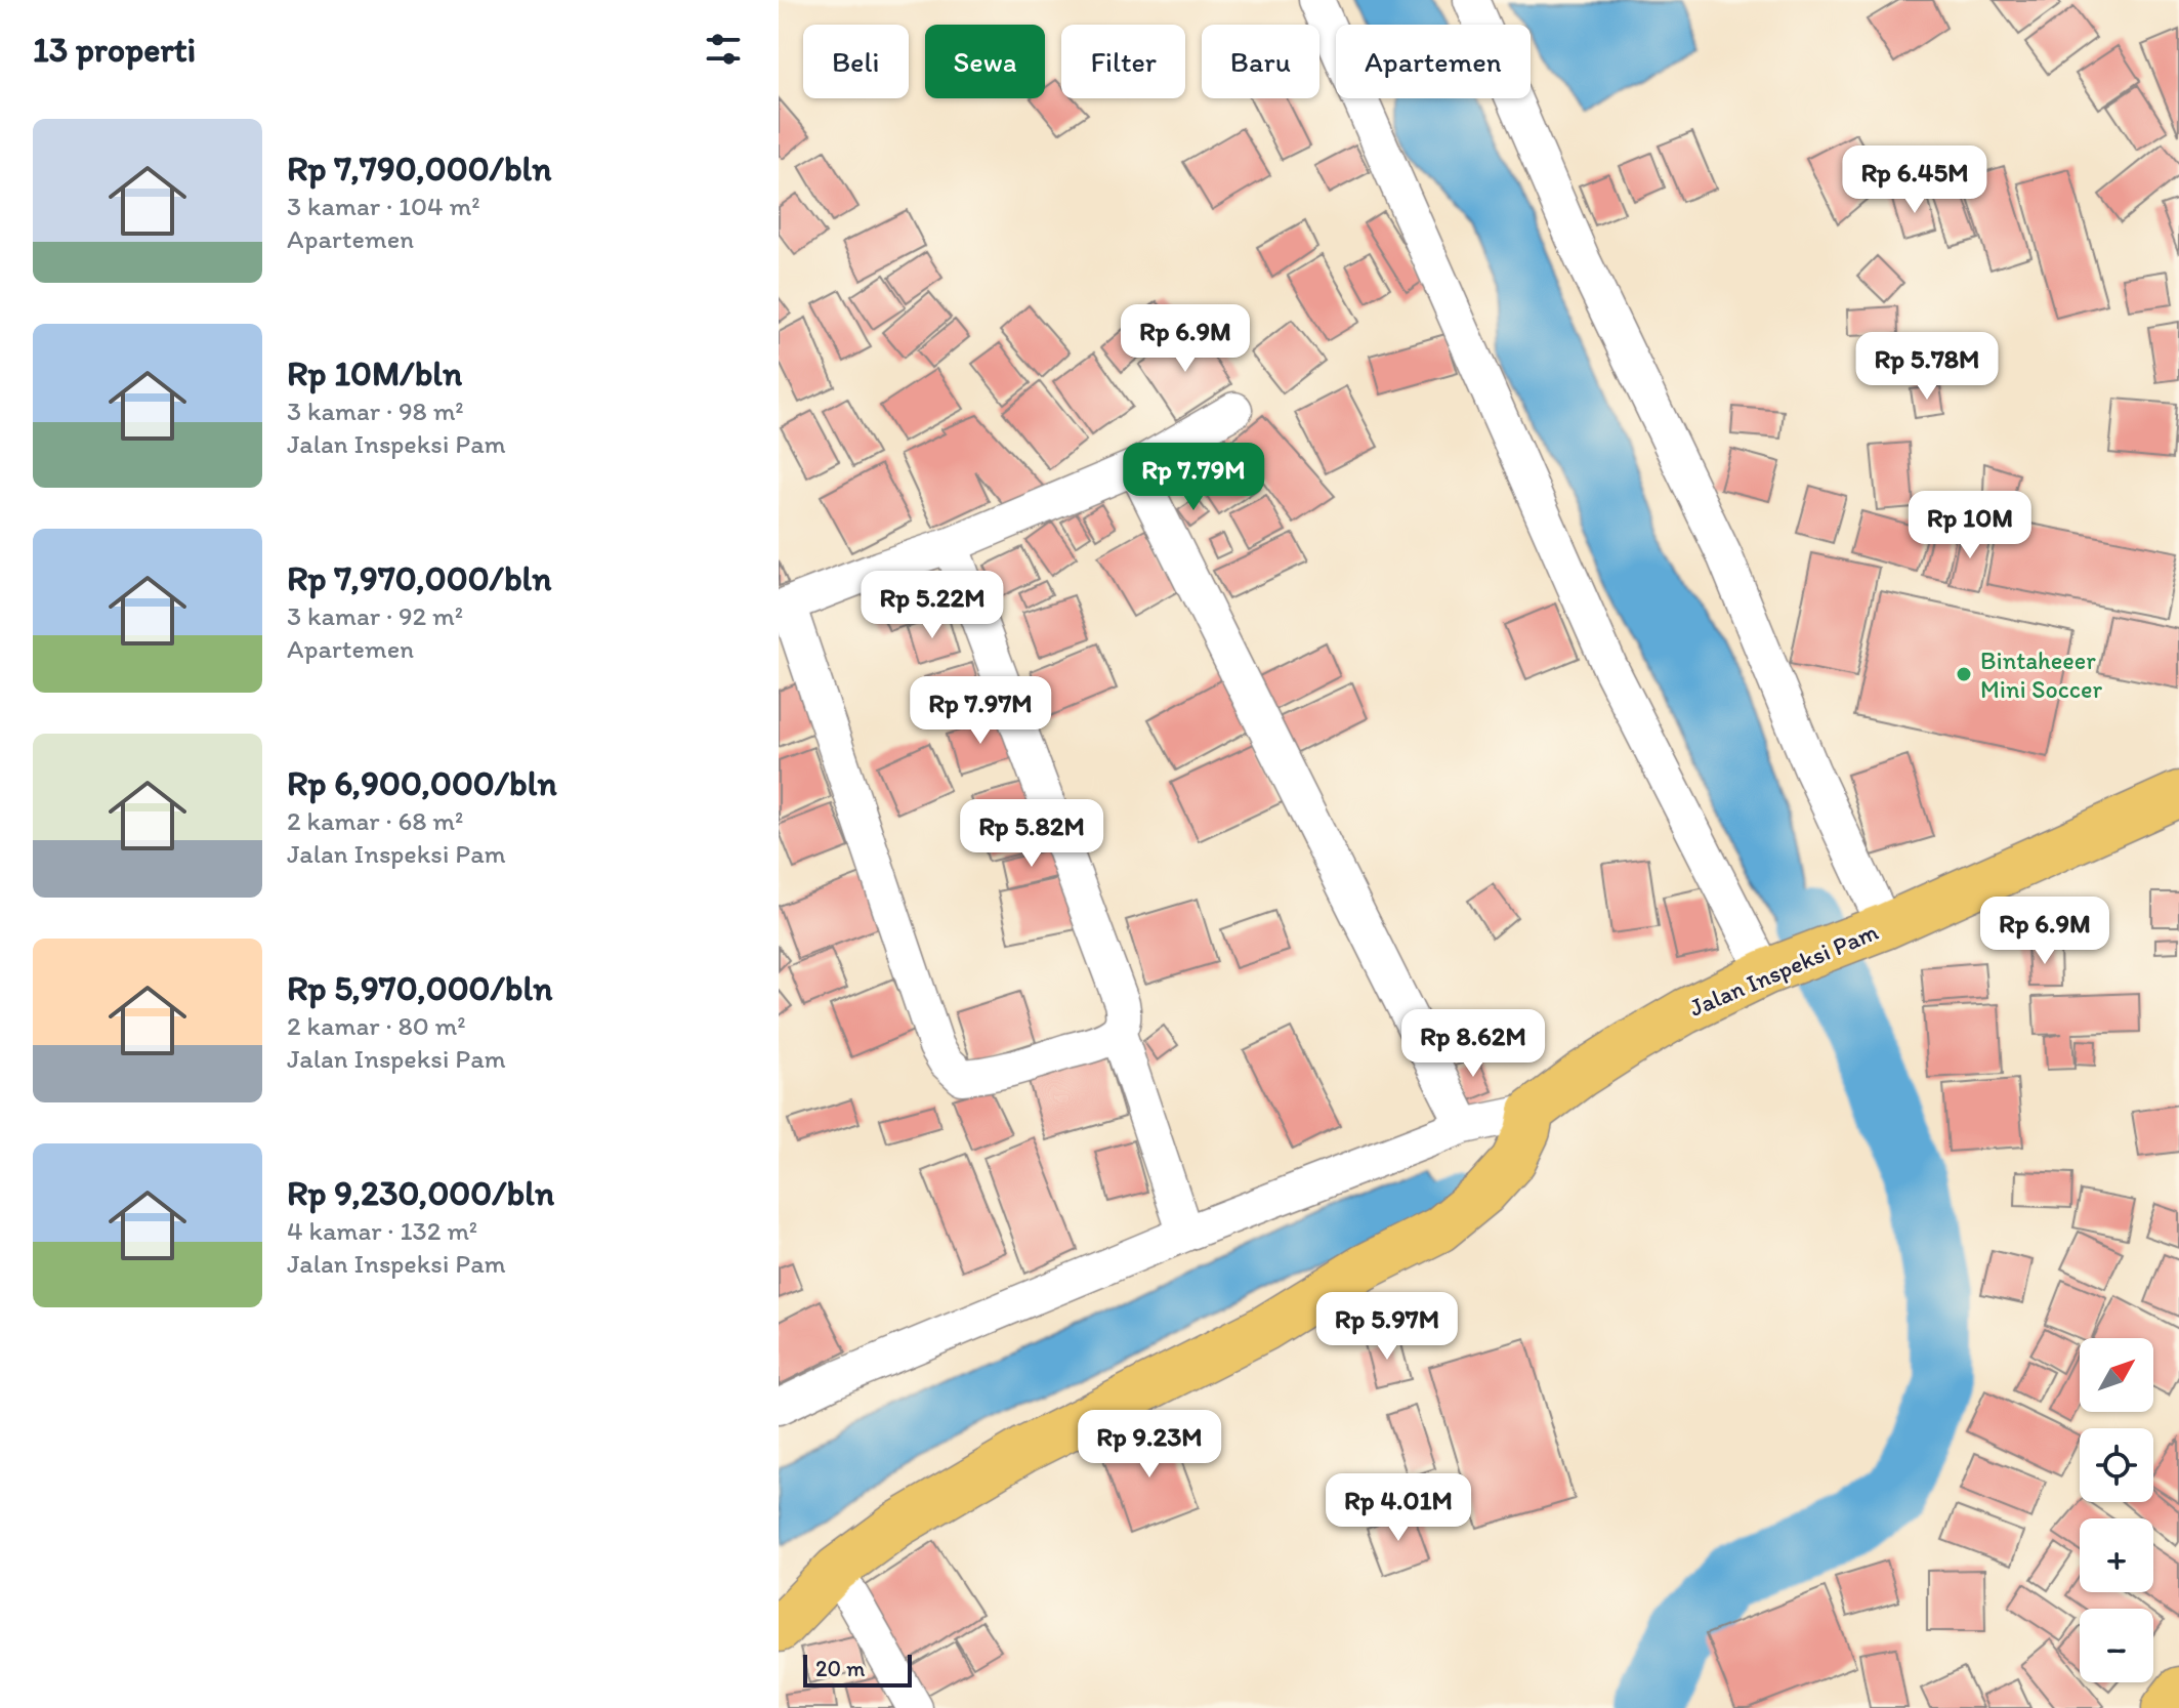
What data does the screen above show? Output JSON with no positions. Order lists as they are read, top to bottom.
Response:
{
  "streets": {
    "main road": ["Jalan Inspeksi Pam"]
  },
  "places": ["Bintaheeer Mini Soccer"],
  "scale_bar": "20 m",
  "north": "top right",
  "page": {
    "heading": "13 properti",
    "chip": [
      "Beli",
      "Sewa",
      "Filter",
      "Baru",
      "Apartemen"
    ],
    "list": [
      {
        "name": "Rp 7,790,000/bln",
        "note": "3 kamar · 104 m² · Apartemen"
      },
      {
        "name": "Rp 10M/bln",
        "note": "3 kamar · 98 m² · Jalan Inspeksi Pam"
      },
      {
        "name": "Rp 7,970,000/bln",
        "note": "3 kamar · 92 m² · Apartemen"
      },
      {
        "name": "Rp 6,900,000/bln",
        "note": "2 kamar · 68 m² · Jalan Inspeksi Pam"
      },
      {
        "name": "Rp 5,970,000/bln",
        "note": "2 kamar · 80 m² · Jalan Inspeksi Pam"
      },
      {
        "name": "Rp 9,230,000/bln",
        "note": "4 kamar · 132 m² · Jalan Inspeksi Pam"
      }
    ],
    "price": [
      "Rp 6.45M",
      "Rp 6.9M",
      "Rp 5.78M",
      "Rp 7.79M",
      "Rp 10M",
      "Rp 5.22M",
      "Rp 7.97M",
      "Rp 5.82M",
      "Rp 6.9M",
      "Rp 8.62M",
      "Rp 5.97M",
      "Rp 9.23M",
      "Rp 4.01M"
    ],
    "map_buttons": ["+", "−"],
    "scale": "20 m"
  }
}
